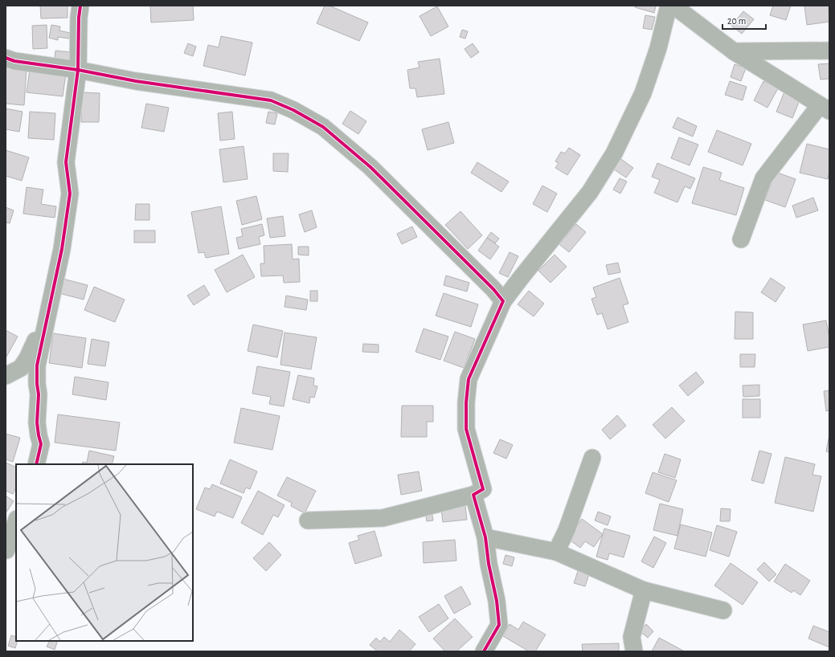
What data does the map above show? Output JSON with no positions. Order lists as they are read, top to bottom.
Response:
{
  "scale_bar": "20 m"
}
